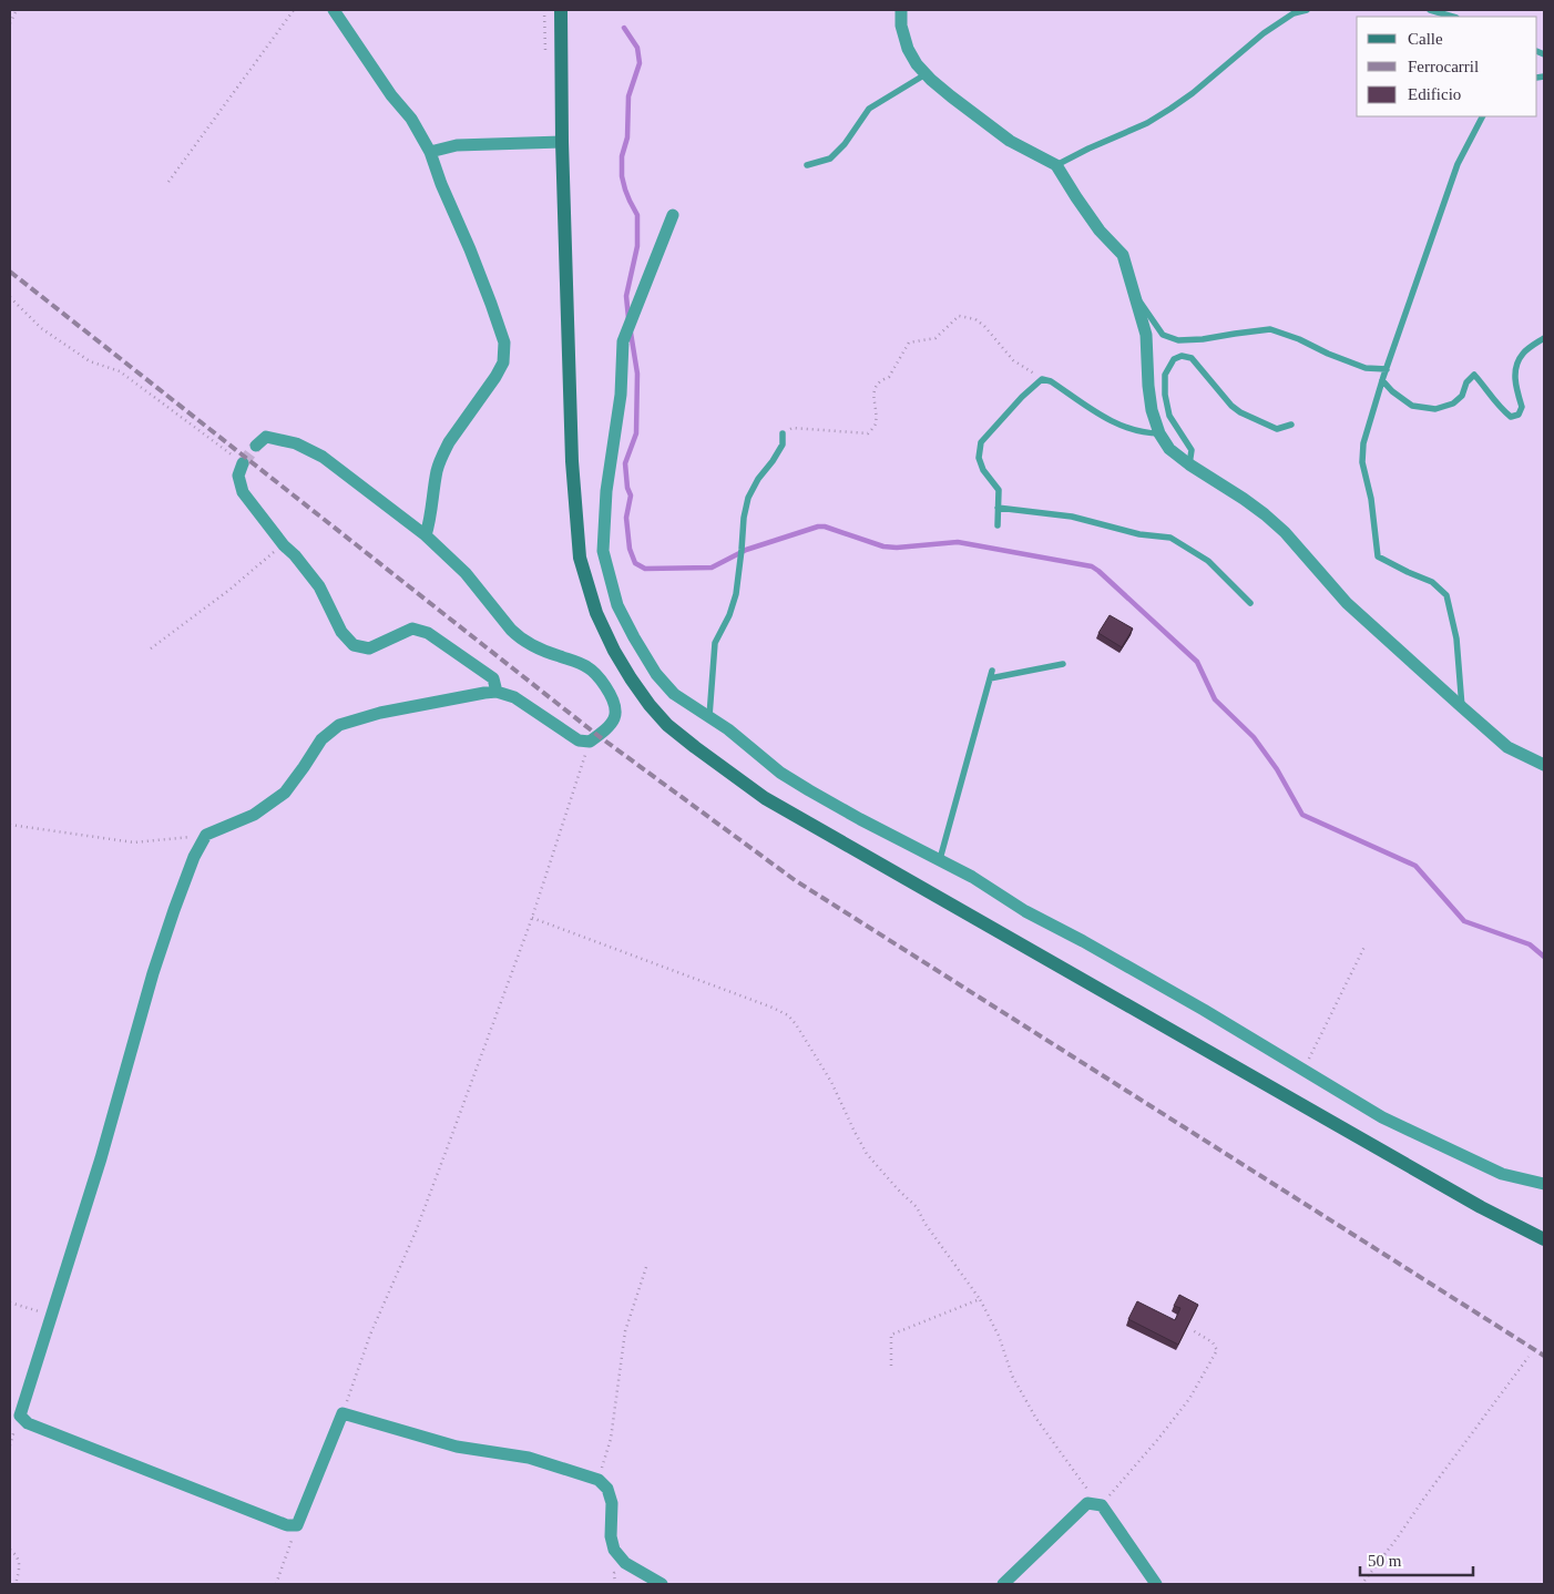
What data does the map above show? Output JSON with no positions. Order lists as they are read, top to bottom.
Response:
{
  "legend": ["Calle", "Ferrocarril", "Edificio"],
  "scale_bar": "50 m"
}
